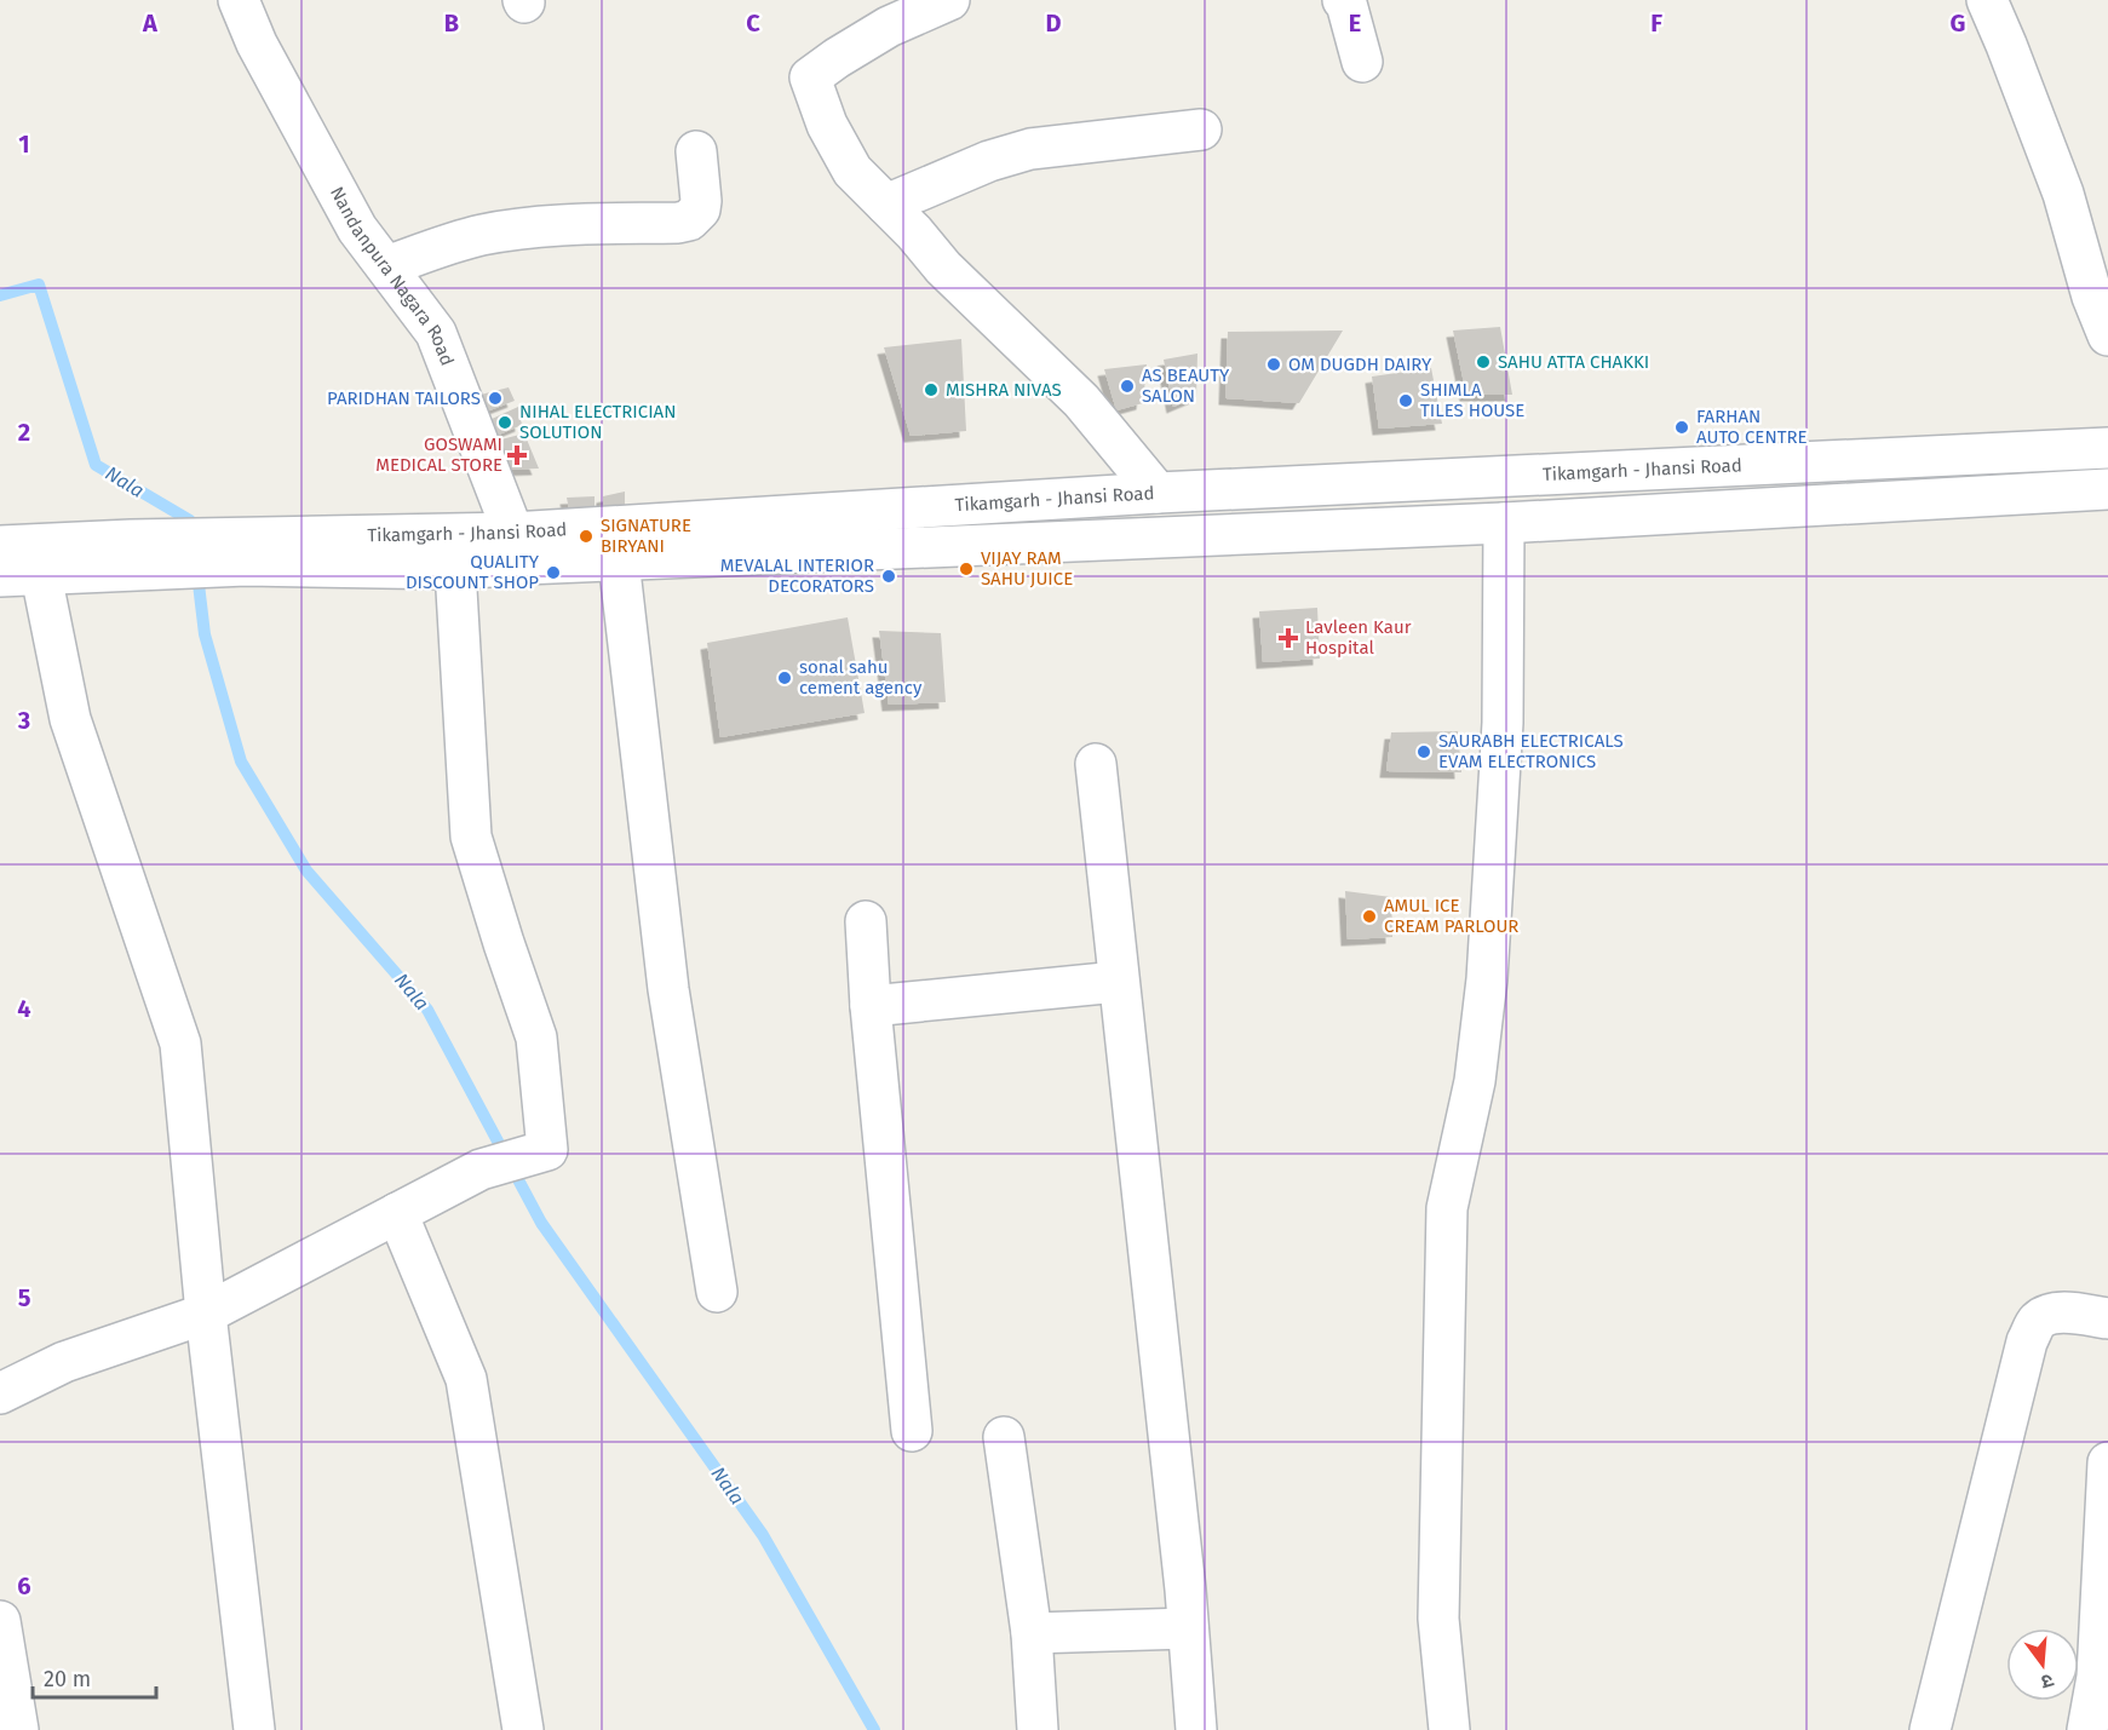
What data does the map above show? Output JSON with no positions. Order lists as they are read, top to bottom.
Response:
{
  "streets": {
    "street": ["Nandanpura Nagara Road", "Tikamgarh - Jhansi Road"]
  },
  "crossings": [
    ["Nandanpura Nagara Road", "Tikamgarh - Jhansi Road"]
  ],
  "water": ["Nala"],
  "places": {
    "other": [
      "SAHU ATTA CHAKKI",
      "OM DUGDH DAIRY",
      "AS BEAUTY SALON",
      "MISHRA NIVAS",
      "PARIDHAN TAILORS",
      "SHIMLA TILES HOUSE",
      "NIHAL ELECTRICIAN SOLUTION",
      "FARHAN AUTO CENTRE",
      "SIGNATURE BIRYANI",
      "VIJAY RAM SAHU JUICE",
      "QUALITY DISCOUNT SHOP",
      "MEVALAL INTERIOR DECORATORS",
      "sonal sahu cement agency",
      "SAURABH ELECTRICALS EVAM ELECTRONICS",
      "AMUL ICE CREAM PARLOUR"
    ],
    "health": ["GOSWAMI MEDICAL STORE", "Lavleen Kaur Hospital"]
  },
  "scale_bar": "20 m",
  "north": "bottom",
  "grid": {
    "columns": [
      "A",
      "B",
      "C",
      "D",
      "E",
      "F",
      "G"
    ],
    "rows": [
      "1",
      "2",
      "3",
      "4",
      "5",
      "6"
    ]
  }
}
